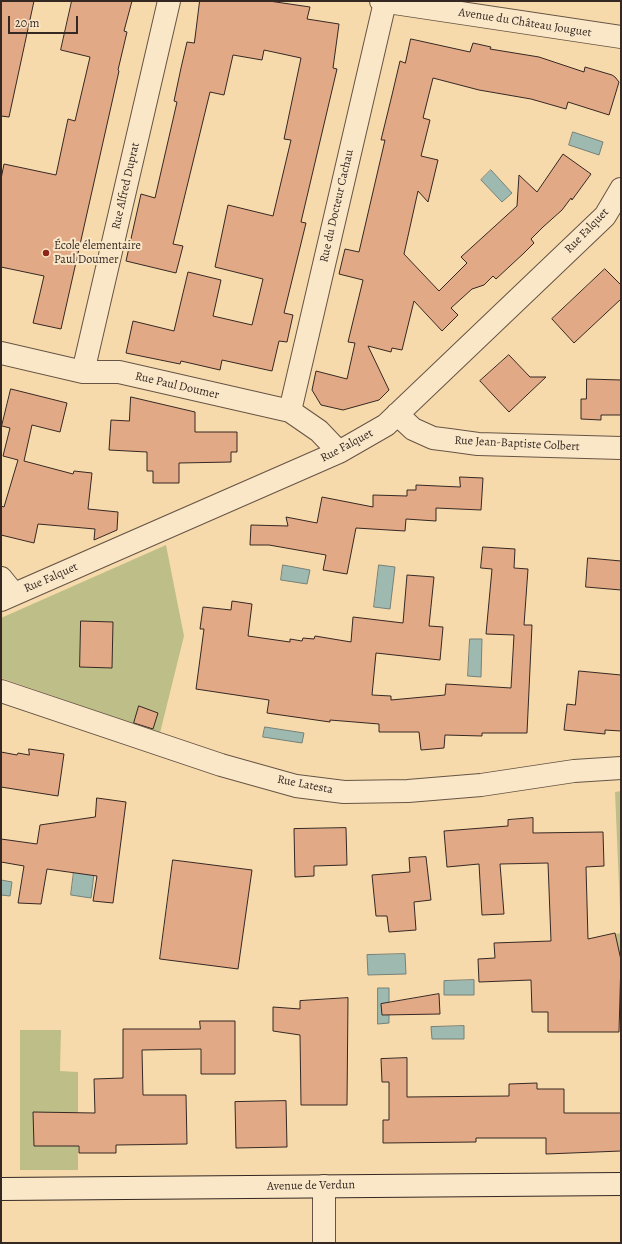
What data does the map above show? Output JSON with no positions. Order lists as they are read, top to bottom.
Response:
{
  "streets": {
    "street": [
      "Avenue du Château Jouguet",
      "Rue Alfred Duprat",
      "Rue du Docteur Cachau",
      "Rue Falquet",
      "Rue Paul Doumer",
      "Rue Jean-Baptiste Colbert",
      "Rue Latesta",
      "Avenue de Verdun"
    ]
  },
  "crossings": [
    ["Avenue du Château Jouguet", "Rue du Docteur Cachau"],
    ["Rue Alfred Duprat", "Rue Paul Doumer"],
    ["Rue du Docteur Cachau", "Rue Paul Doumer"],
    ["Rue Falquet", "Rue Paul Doumer"],
    ["Rue Falquet", "Rue Jean-Baptiste Colbert"]
  ],
  "places": ["École élementaire Paul Doumer"],
  "scale_bar": "20 m"
}
